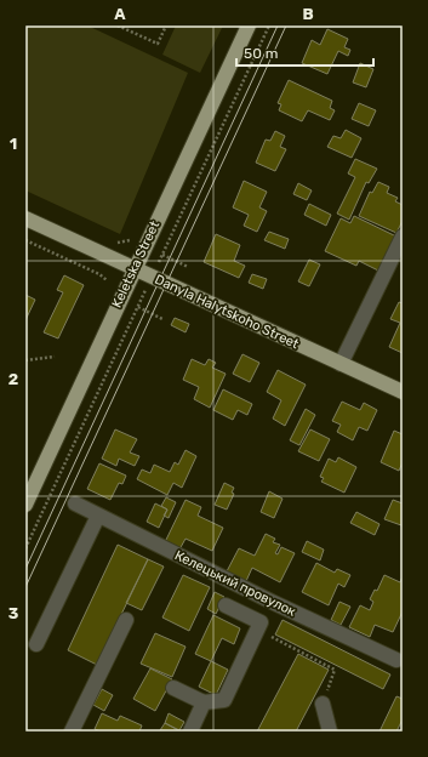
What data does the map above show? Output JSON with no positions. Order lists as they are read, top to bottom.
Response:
{
  "streets": {
    "main road": ["Keletska Street", "Danyla Halytskoho Street"],
    "street": ["Келецький провулок"]
  },
  "crossings": [
    ["Keletska Street", "Danyla Halytskoho Street"]
  ],
  "scale_bar": "50 m",
  "grid": {
    "columns": ["A", "B"],
    "rows": ["1", "2", "3"]
  }
}
